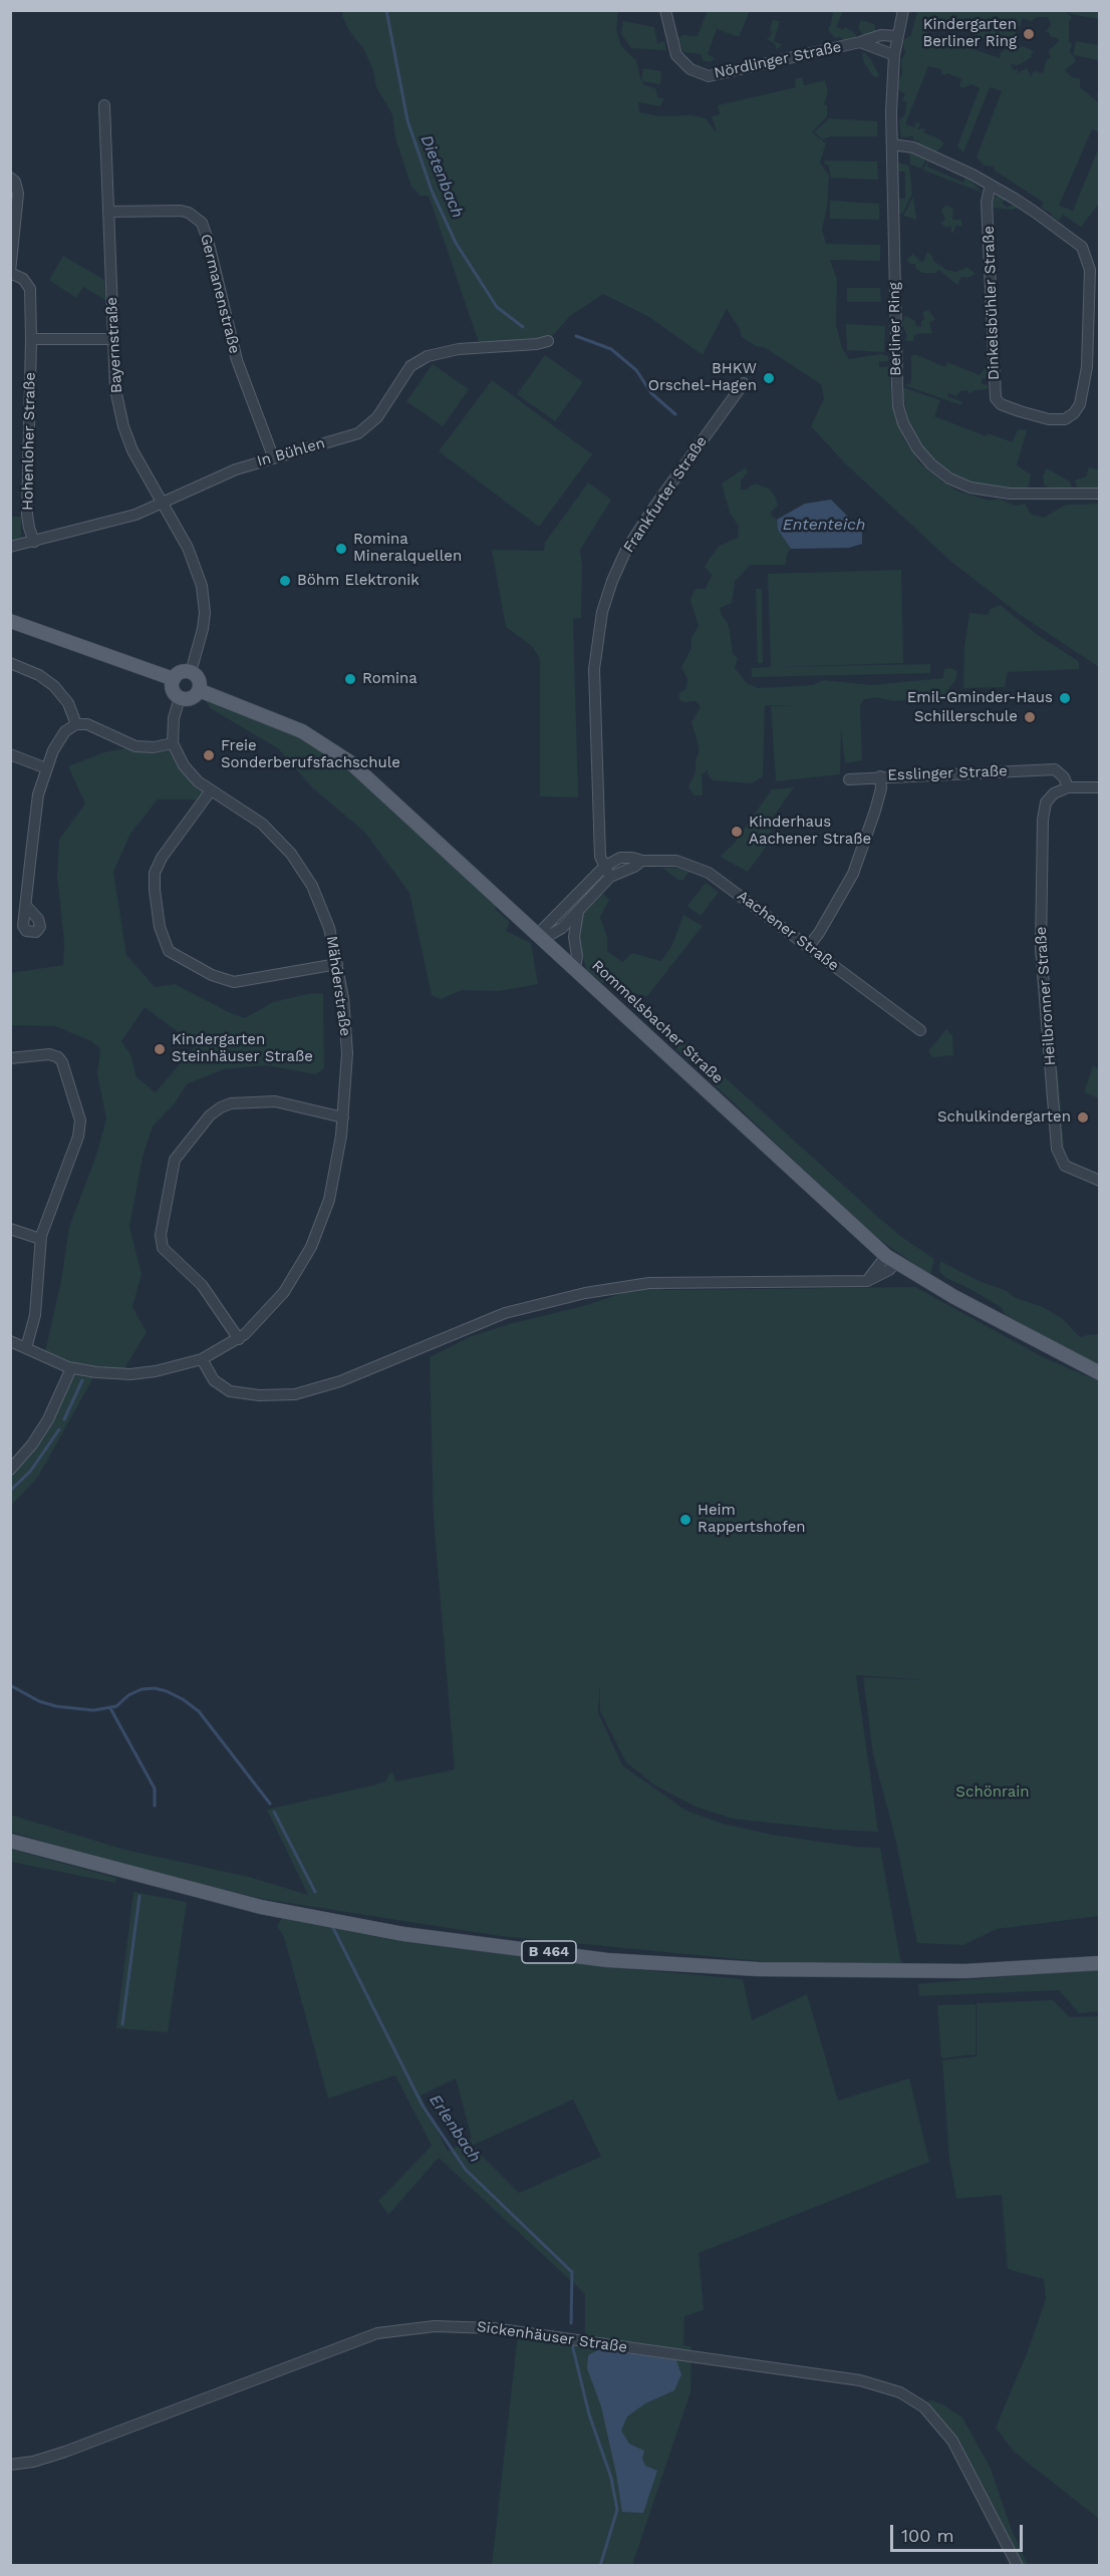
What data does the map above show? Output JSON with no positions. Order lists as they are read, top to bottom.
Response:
{
  "streets": {
    "main road": ["Rommelsbacher Straße", "B 464"],
    "street": [
      "Nördlinger Straße",
      "Germanenstraße",
      "Dinkelsbühler Straße",
      "Berliner Ring",
      "Bayernstraße",
      "Hohenloher Straße",
      "In Bühlen",
      "Frankfurter Straße",
      "Esslinger Straße",
      "Aachener Straße",
      "Mähderstraße",
      "Heilbronner Straße",
      "Sickenhäuser Straße"
    ]
  },
  "crossings": [
    ["Nördlinger Straße", "Berliner Ring"],
    ["Germanenstraße", "Bayernstraße"],
    ["Germanenstraße", "In Bühlen"],
    ["Bayernstraße", "In Bühlen"],
    ["Bayernstraße", "Rommelsbacher Straße"],
    ["Hohenloher Straße", "In Bühlen"],
    ["Frankfurter Straße", "Aachener Straße"],
    ["Esslinger Straße", "Heilbronner Straße"]
  ],
  "water": ["Dietenbach", "Ententeich", "Erlenbach"],
  "parks": ["Schönrain"],
  "places": [
    "Kindergarten Berliner Ring",
    "BHKW Orschel-Hagen",
    "Romina Mineralquellen",
    "Böhm Elektronik",
    "Romina",
    "Emil-Gminder-Haus",
    "Schillerschule",
    "Freie Sonderberufsfachschule",
    "Kinderhaus Aachener Straße",
    "Kindergarten Steinhäuser Straße",
    "Schulkindergarten",
    "Heim Rappertshofen"
  ],
  "scale_bar": "100 m"
}
